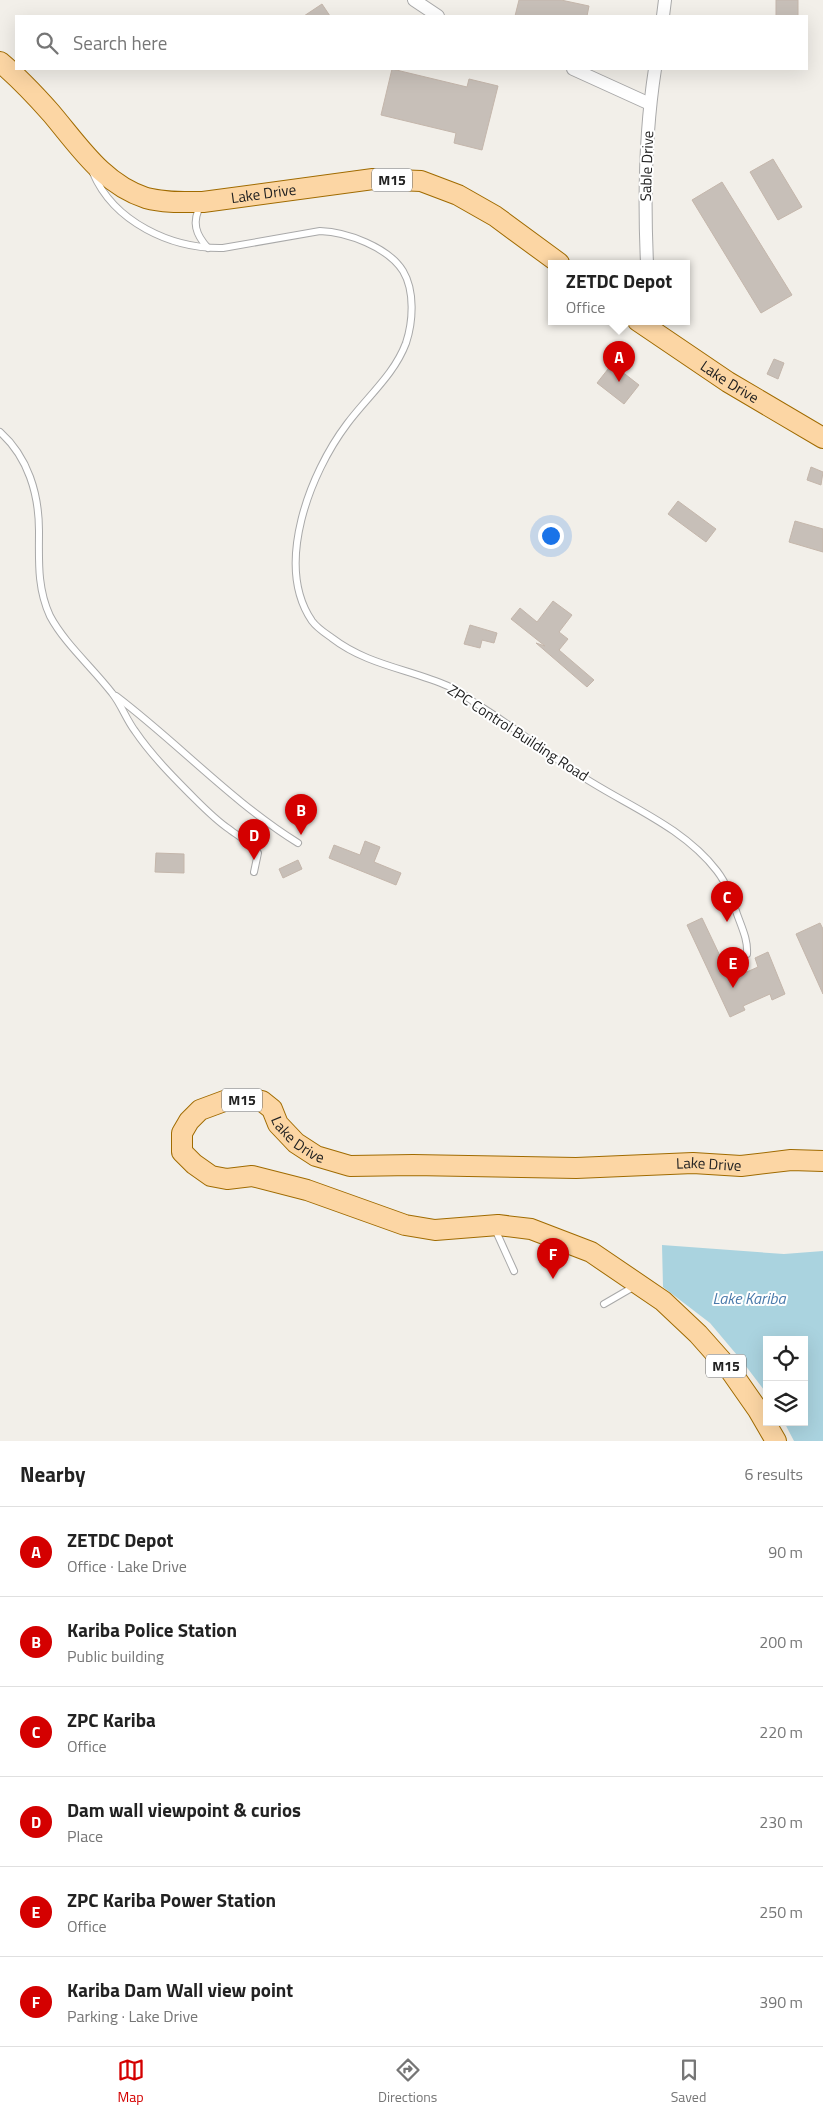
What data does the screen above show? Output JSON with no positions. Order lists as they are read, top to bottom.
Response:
{
  "streets": {
    "main road": ["M15", "Lake Drive"],
    "street": ["Sable Drive"],
    "lane": ["ZPC Control Building Road"]
  },
  "crossings": [
    ["Lake Drive", "ZPC Control Building Road"]
  ],
  "water": ["Lake Kariba"],
  "page": {
    "search": "Search here",
    "popup": ["ZETDC Depot", "Office"],
    "pins": [
      "A",
      "B",
      "D",
      "C",
      "E",
      "F"
    ],
    "heading": ["Nearby", "6 results"],
    "list": [
      {
        "mark": "A",
        "name": "ZETDC Depot",
        "note": "Office · Lake Drive",
        "value": "90 m"
      },
      {
        "mark": "B",
        "name": "Kariba Police Station",
        "note": "Public building",
        "value": "200 m"
      },
      {
        "mark": "C",
        "name": "ZPC Kariba",
        "note": "Office",
        "value": "220 m"
      },
      {
        "mark": "D",
        "name": "Dam wall viewpoint & curios",
        "note": "Place",
        "value": "230 m"
      },
      {
        "mark": "E",
        "name": "ZPC Kariba Power Station",
        "note": "Office",
        "value": "250 m"
      },
      {
        "mark": "F",
        "name": "Kariba Dam Wall view point",
        "note": "Parking · Lake Drive",
        "value": "390 m"
      }
    ],
    "nav": ["Map", "Directions", "Saved"]
  }
}
